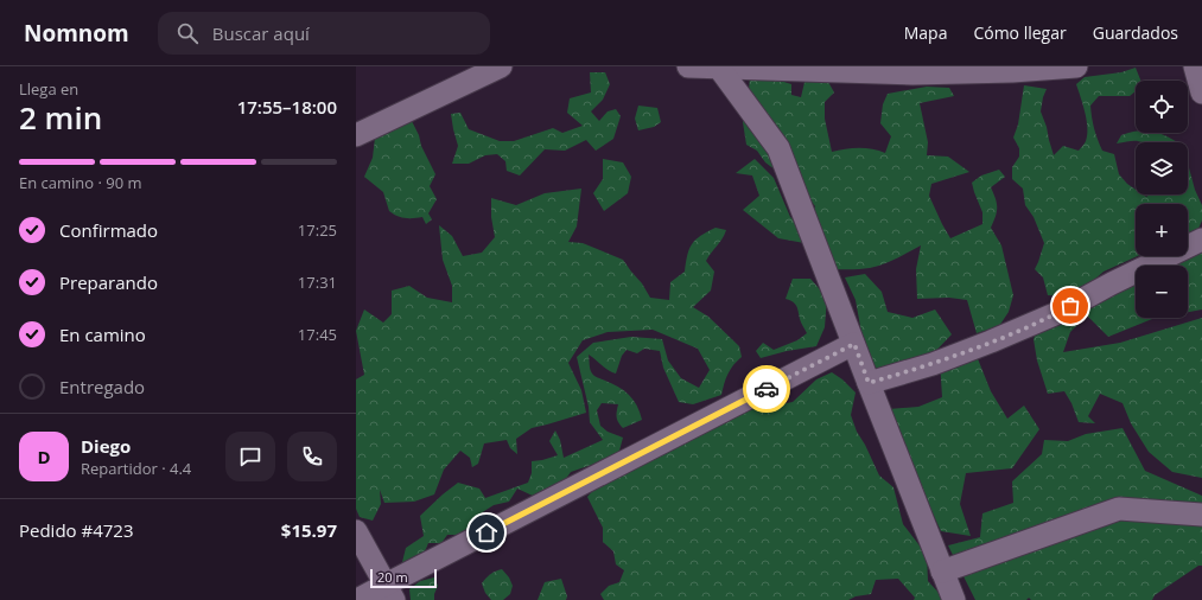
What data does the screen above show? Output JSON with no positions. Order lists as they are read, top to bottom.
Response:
{
  "scale_bar": "20 m",
  "page": {
    "header": "Nomnom",
    "search": "Buscar aquí",
    "nav": ["Mapa", "Cómo llegar", "Guardados"],
    "heading": ["2 min", "Llega en", "17:55–18:00"],
    "panel": [
      "Diego",
      "Repartidor · 4.4",
      "Pedido #4723",
      "$15.97"
    ],
    "map_buttons": ["+", "−"],
    "bar": "En camino · 90 m",
    "list": [
      ["Confirmado", "17:25"],
      ["Preparando", "17:31"],
      ["En camino", "17:45"],
      "Entregado"
    ],
    "round": "D",
    "scale": "20 m"
  }
}
